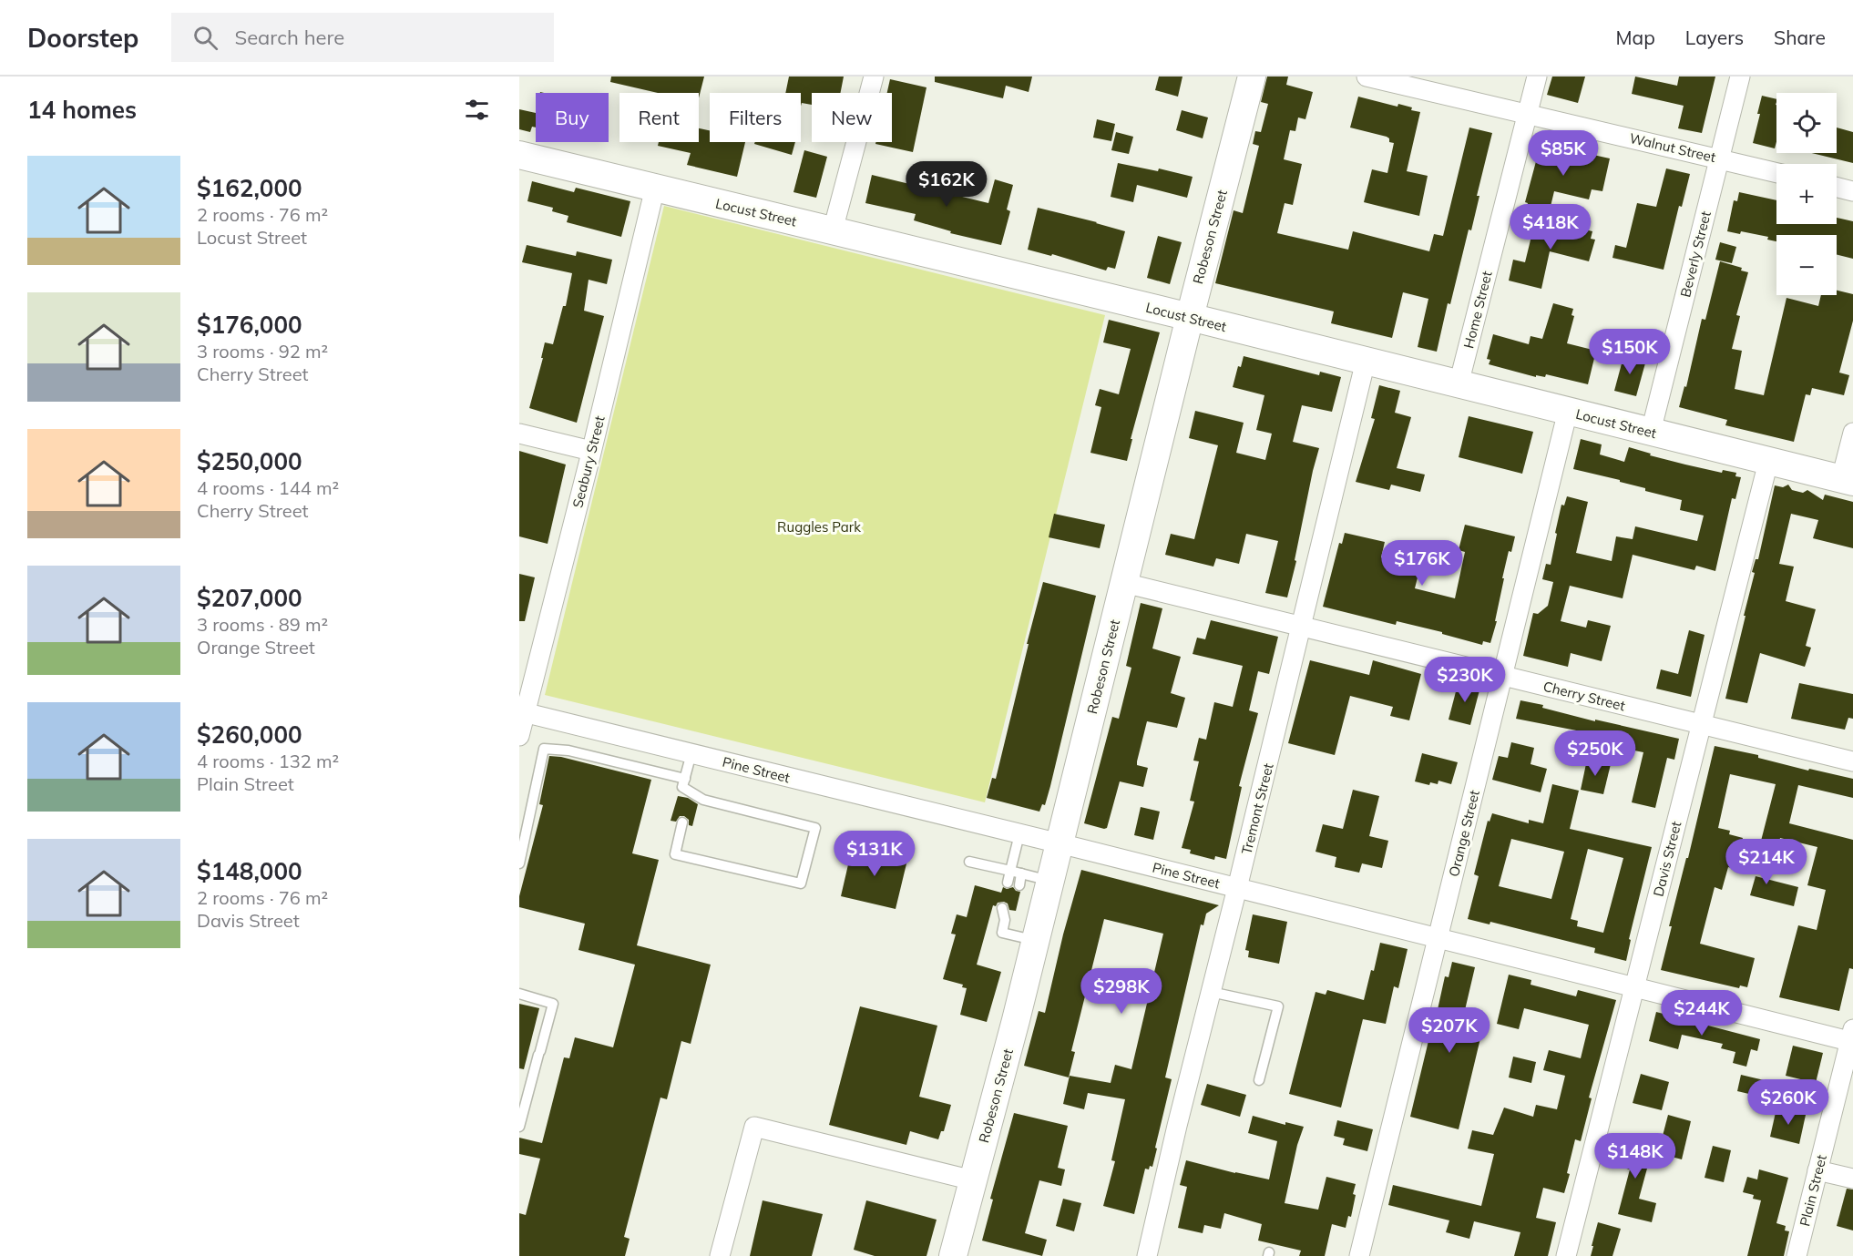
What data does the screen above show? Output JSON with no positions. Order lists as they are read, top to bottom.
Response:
{
  "streets": {
    "street": [
      "Walnut Street",
      "Locust Street",
      "Robeson Street",
      "Beverly Street",
      "Home Street",
      "Seabury Street",
      "Cherry Street",
      "Pine Street",
      "Tremont Street",
      "Orange Street",
      "Davis Street",
      "Plain Street"
    ]
  },
  "crossings": [
    ["Walnut Street", "Beverly Street"],
    ["Walnut Street", "Home Street"],
    ["Locust Street", "Robeson Street"],
    ["Locust Street", "Beverly Street"],
    ["Locust Street", "Home Street"],
    ["Locust Street", "Seabury Street"],
    ["Locust Street", "Tremont Street"],
    ["Locust Street", "Orange Street"],
    ["Locust Street", "Davis Street"],
    ["Robeson Street", "Cherry Street"],
    ["Robeson Street", "Pine Street"],
    ["Seabury Street", "Pine Street"],
    ["Cherry Street", "Tremont Street"],
    ["Cherry Street", "Orange Street"],
    ["Cherry Street", "Davis Street"],
    ["Pine Street", "Tremont Street"],
    ["Pine Street", "Orange Street"],
    ["Pine Street", "Davis Street"],
    ["Pine Street", "Plain Street"]
  ],
  "parks": ["Ruggles Park"],
  "page": {
    "header": "Doorstep",
    "search": "Search here",
    "nav": ["Map", "Layers", "Share"],
    "heading": "14 homes",
    "map_buttons": ["+", "−"],
    "chip": [
      "Buy",
      "Rent",
      "Filters",
      "New"
    ],
    "price": [
      "$85K",
      "$162K",
      "$418K",
      "$150K",
      "$176K",
      "$230K",
      "$250K",
      "$131K",
      "$214K",
      "$298K",
      "$244K",
      "$207K",
      "$260K",
      "$148K"
    ],
    "list": [
      {
        "name": "$162,000",
        "note": "2 rooms · 76 m² · Locust Street"
      },
      {
        "name": "$176,000",
        "note": "3 rooms · 92 m² · Cherry Street"
      },
      {
        "name": "$250,000",
        "note": "4 rooms · 144 m² · Cherry Street"
      },
      {
        "name": "$207,000",
        "note": "3 rooms · 89 m² · Orange Street"
      },
      {
        "name": "$260,000",
        "note": "4 rooms · 132 m² · Plain Street"
      },
      {
        "name": "$148,000",
        "note": "2 rooms · 76 m² · Davis Street"
      }
    ]
  }
}
